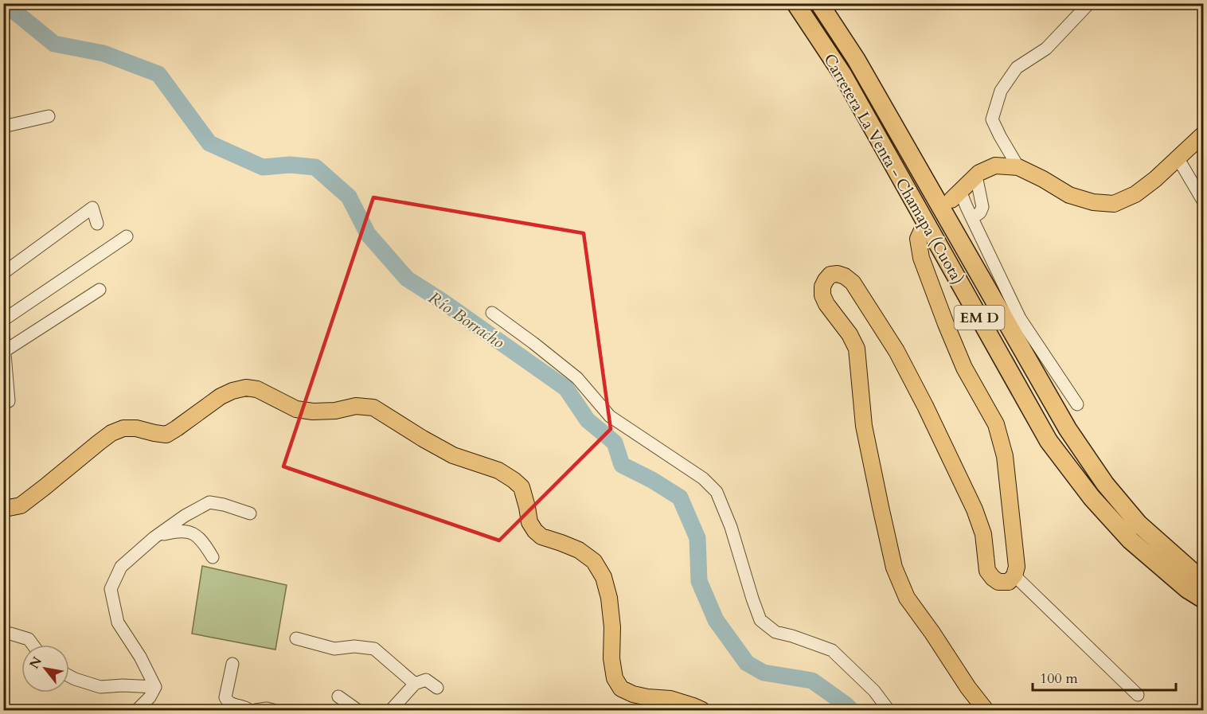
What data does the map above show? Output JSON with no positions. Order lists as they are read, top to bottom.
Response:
{
  "streets": {
    "highway": ["Carretera La Venta - Chamapa (Cuota)", "EM D"]
  },
  "water": ["Río Borracho"],
  "scale_bar": "100 m",
  "north": "top left"
}
